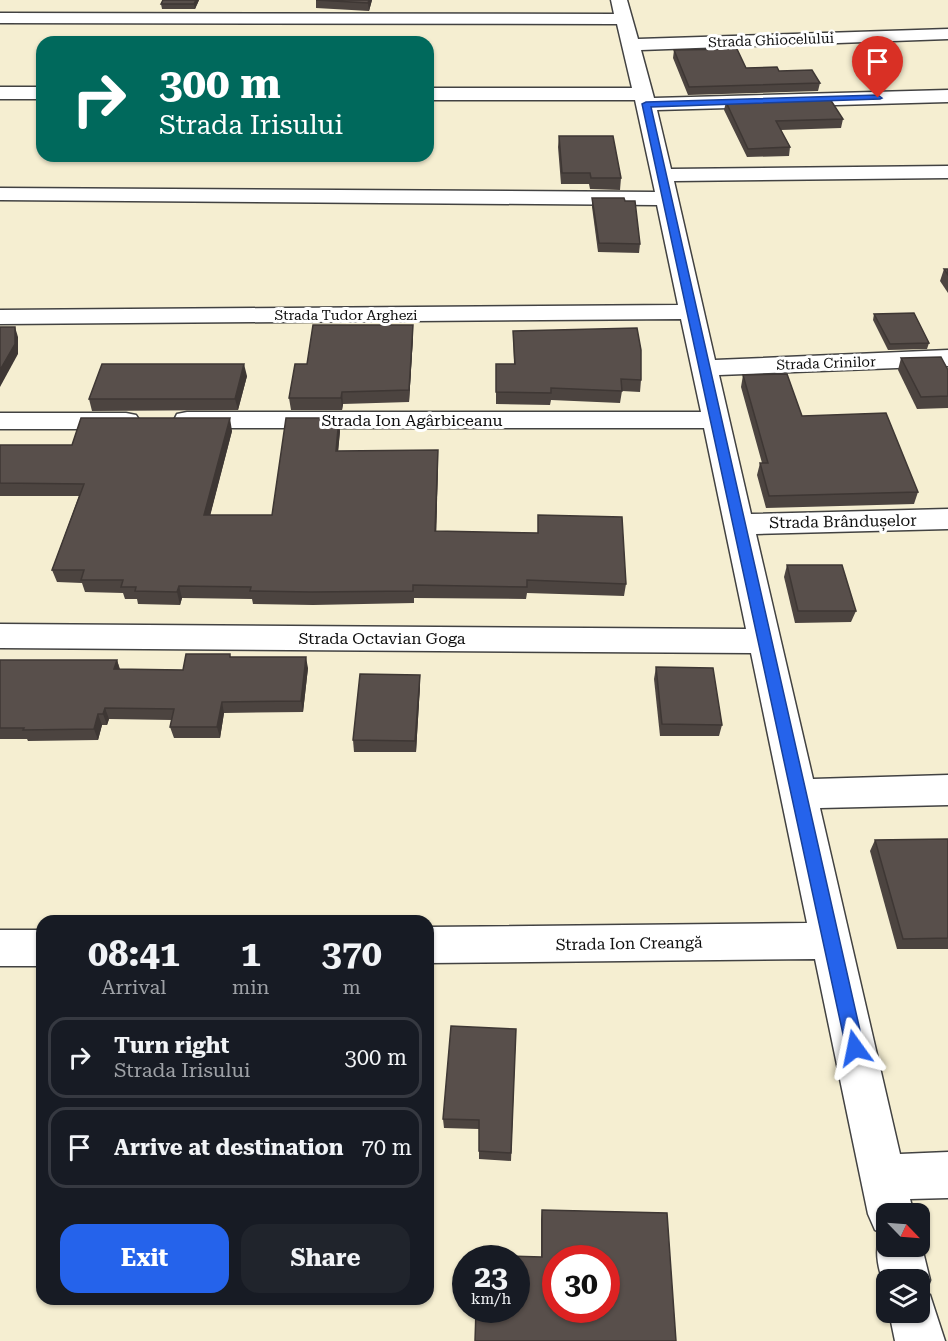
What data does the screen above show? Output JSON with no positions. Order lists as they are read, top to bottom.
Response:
{
  "streets": {
    "street": [
      "Strada Ghiocelului",
      "Strada Tudor Arghezi",
      "Strada Crinilor",
      "Strada Ion Agârbiceanu",
      "Strada Brândușelor",
      "Strada Octavian Goga",
      "Strada Ion Creangă"
    ]
  },
  "north": "bottom right",
  "page": {
    "turn": ["300 m", "Strada Irisului"],
    "eta": [
      "08:41",
      "Arrival",
      "1",
      "min",
      "370",
      "m"
    ],
    "list": [
      {
        "name": "Turn right",
        "note": "Strada Irisului",
        "value": "300 m"
      },
      {
        "name": "Arrive at destination",
        "value": "70 m"
      }
    ],
    "buttons": ["Exit", "Share"],
    "speed": "23 km/h",
    "limit": "30"
  }
}
